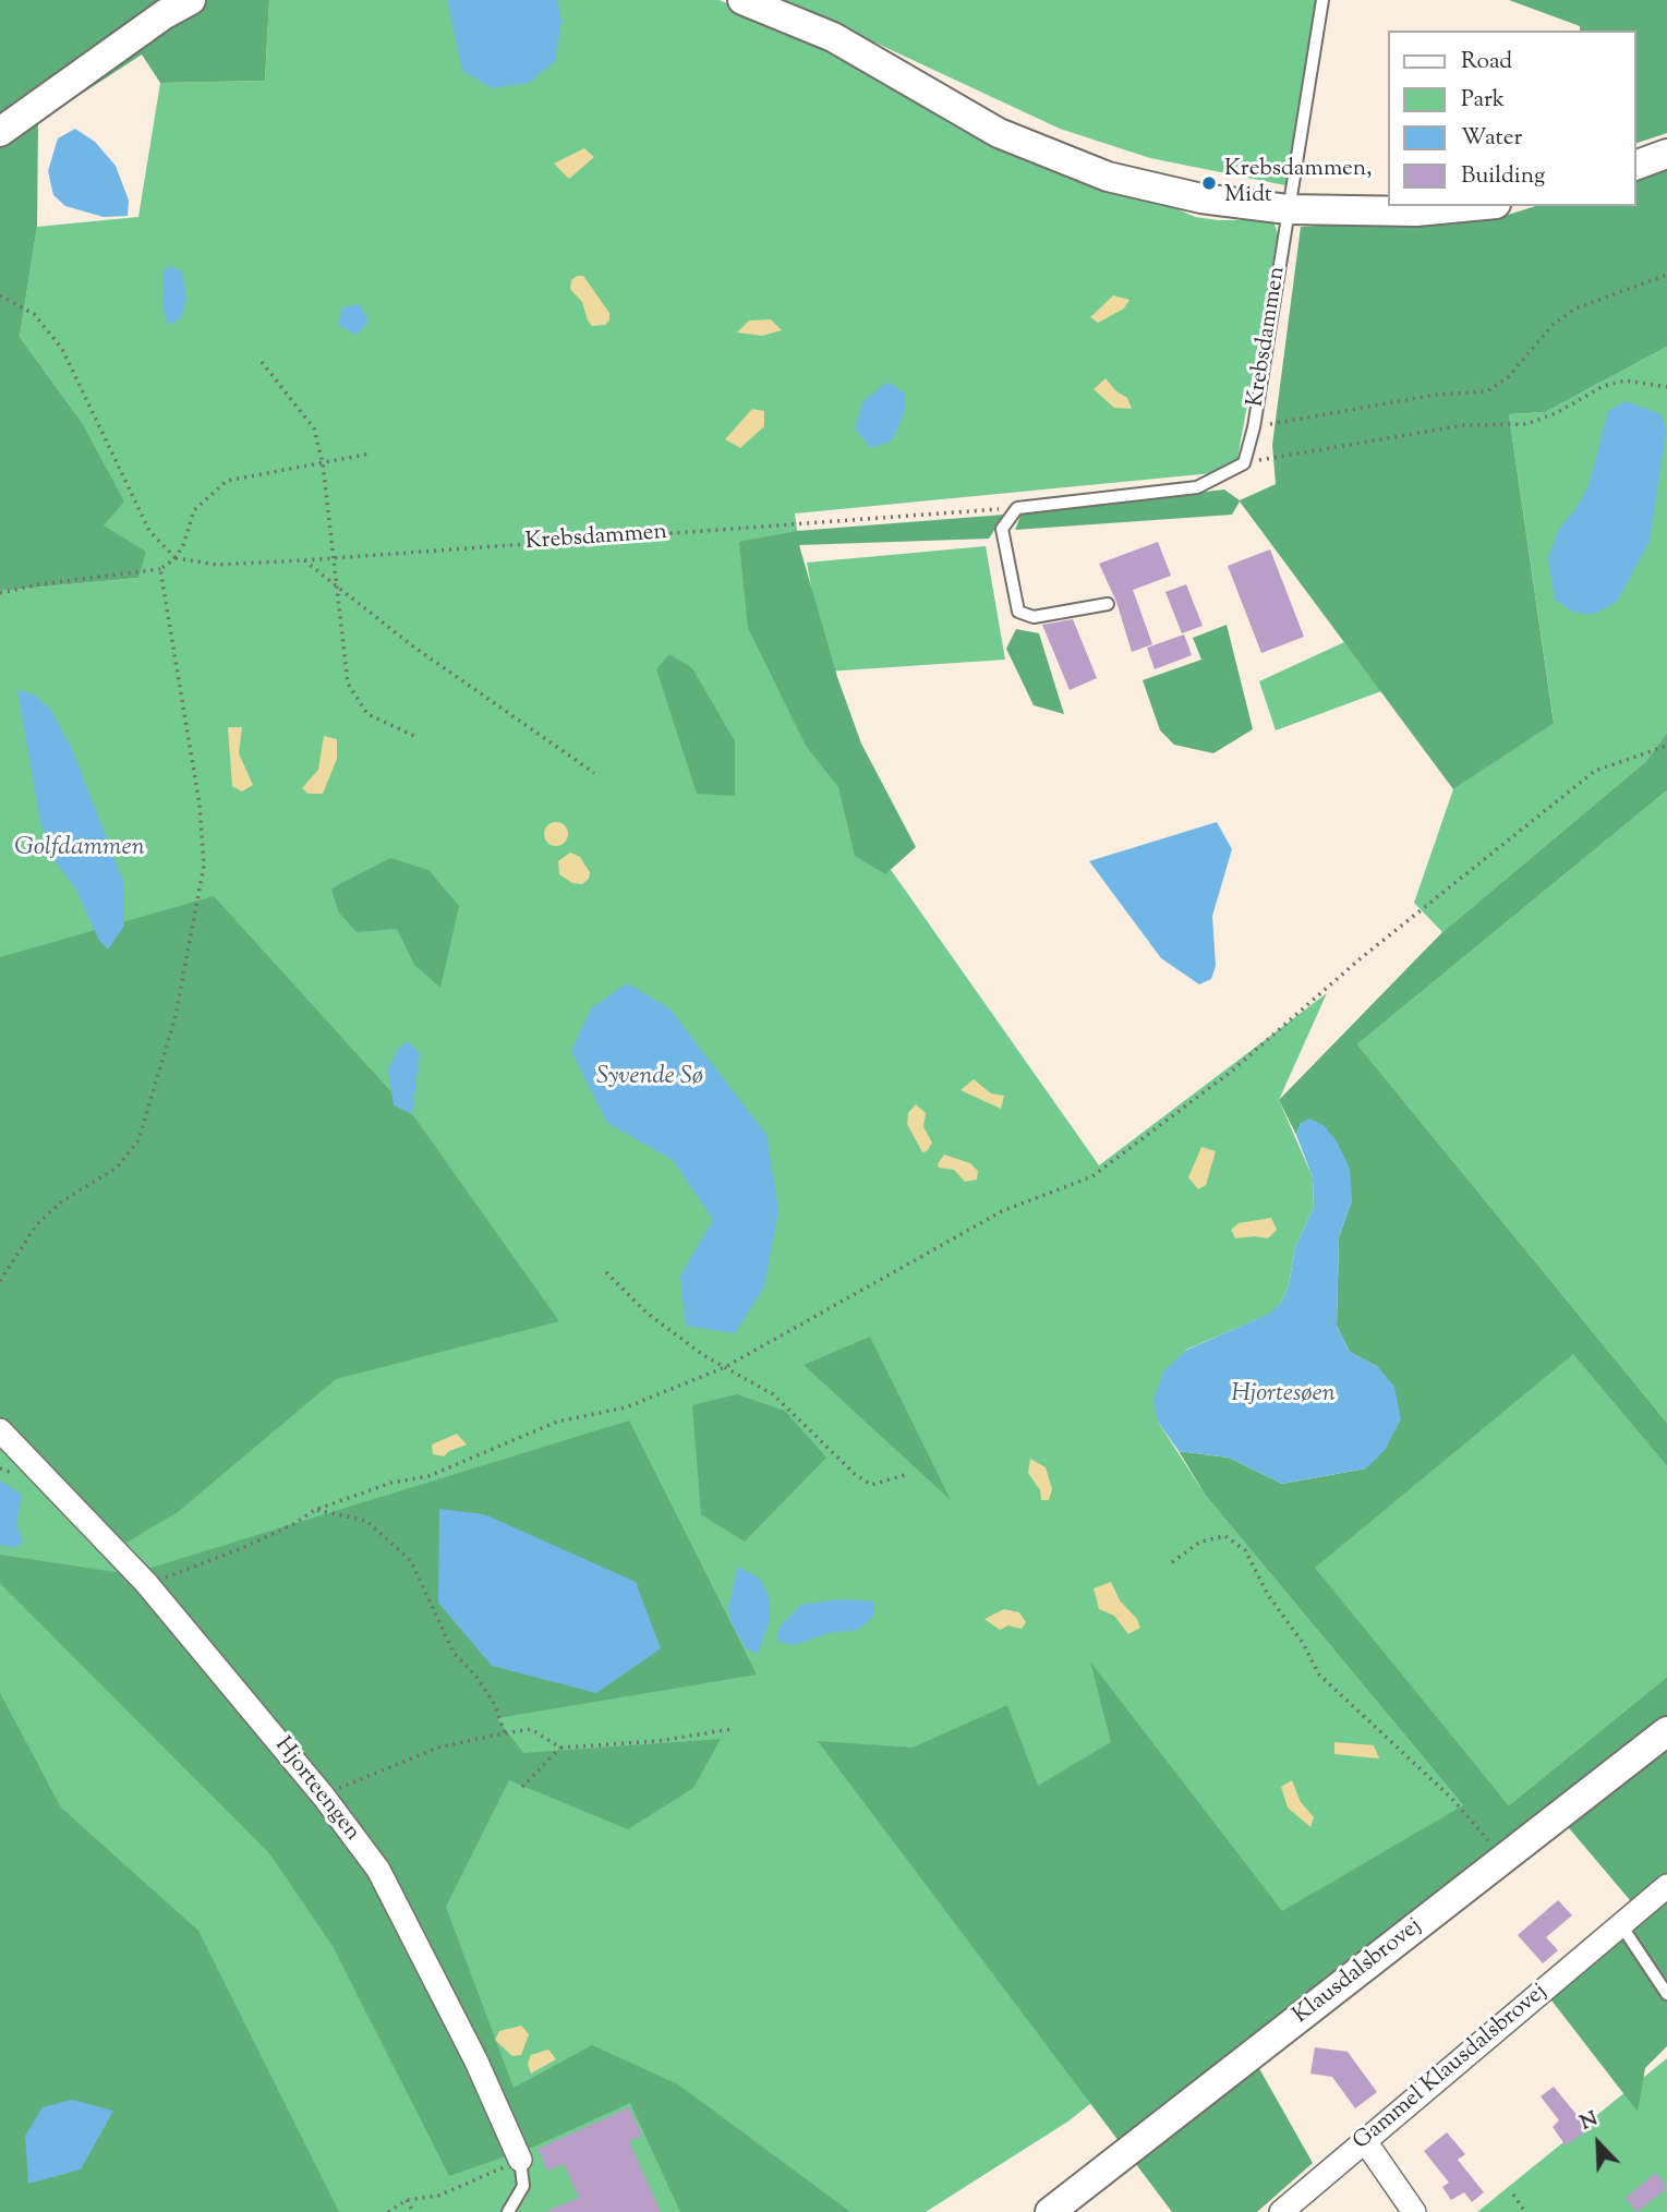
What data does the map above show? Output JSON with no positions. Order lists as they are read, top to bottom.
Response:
{
  "streets": {
    "street": ["Hjorteengen", "Klausdalsbrovej", "Gammel Klausdalsbrovej"],
    "lane": ["Krebsdammen"]
  },
  "water": ["Golfdammen", "Syvende Sø", "Hjortesøen"],
  "places": ["Krebsdammen, Midt"],
  "legend": [
    "Road",
    "Park",
    "Water",
    "Building"
  ],
  "north": "top left"
}
